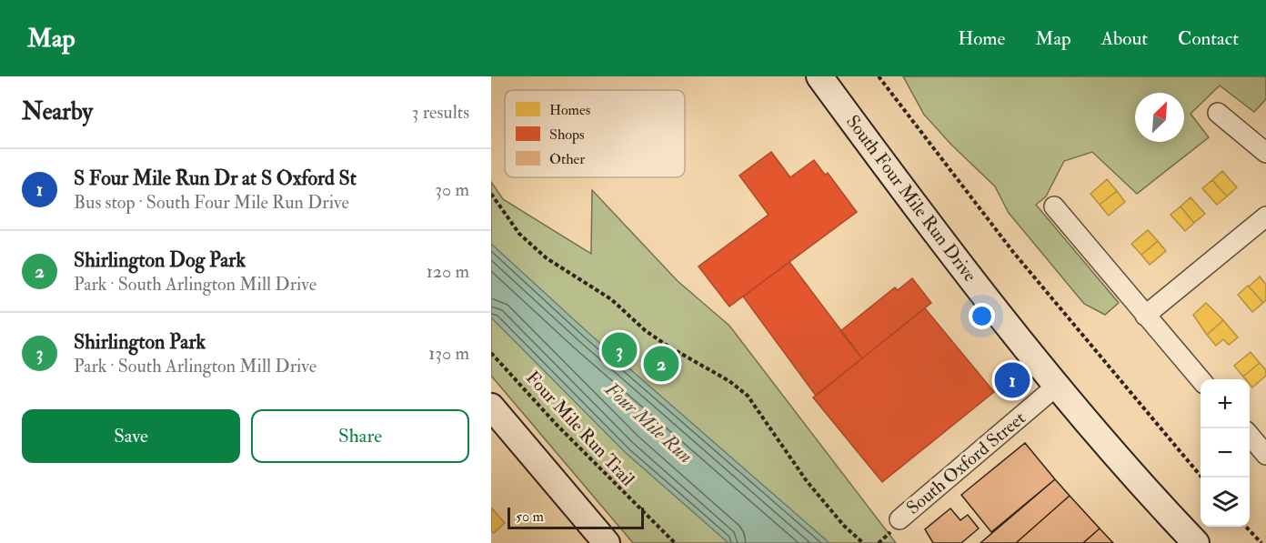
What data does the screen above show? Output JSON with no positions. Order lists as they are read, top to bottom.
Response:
{
  "streets": {
    "main road": ["South Four Mile Run Drive"],
    "street": ["South Oxford Street"],
    "path": ["Four Mile Run Trail"]
  },
  "crossings": [
    ["South Four Mile Run Drive", "South Oxford Street"]
  ],
  "water": ["Four Mile Run"],
  "legend": ["Homes", "Shops", "Other"],
  "scale_bar": "50 m",
  "north": "top right",
  "page": {
    "header": "Map",
    "nav": [
      "Home",
      "Map",
      "About",
      "Contact"
    ],
    "heading": ["Nearby", "3 results"],
    "list": [
      {
        "mark": "1",
        "name": "S Four Mile Run Dr at S Oxford St",
        "note": "Bus stop · South Four Mile Run Drive",
        "value": "30 m"
      },
      {
        "mark": "2",
        "name": "Shirlington Dog Park",
        "note": "Park · South Arlington Mill Drive",
        "value": "120 m"
      },
      {
        "mark": "3",
        "name": "Shirlington Park",
        "note": "Park · South Arlington Mill Drive",
        "value": "130 m"
      }
    ],
    "pins": ["3", "2", "1"],
    "map_buttons": ["+", "−"],
    "buttons": ["Save", "Share"],
    "scale": "50 m"
  }
}
